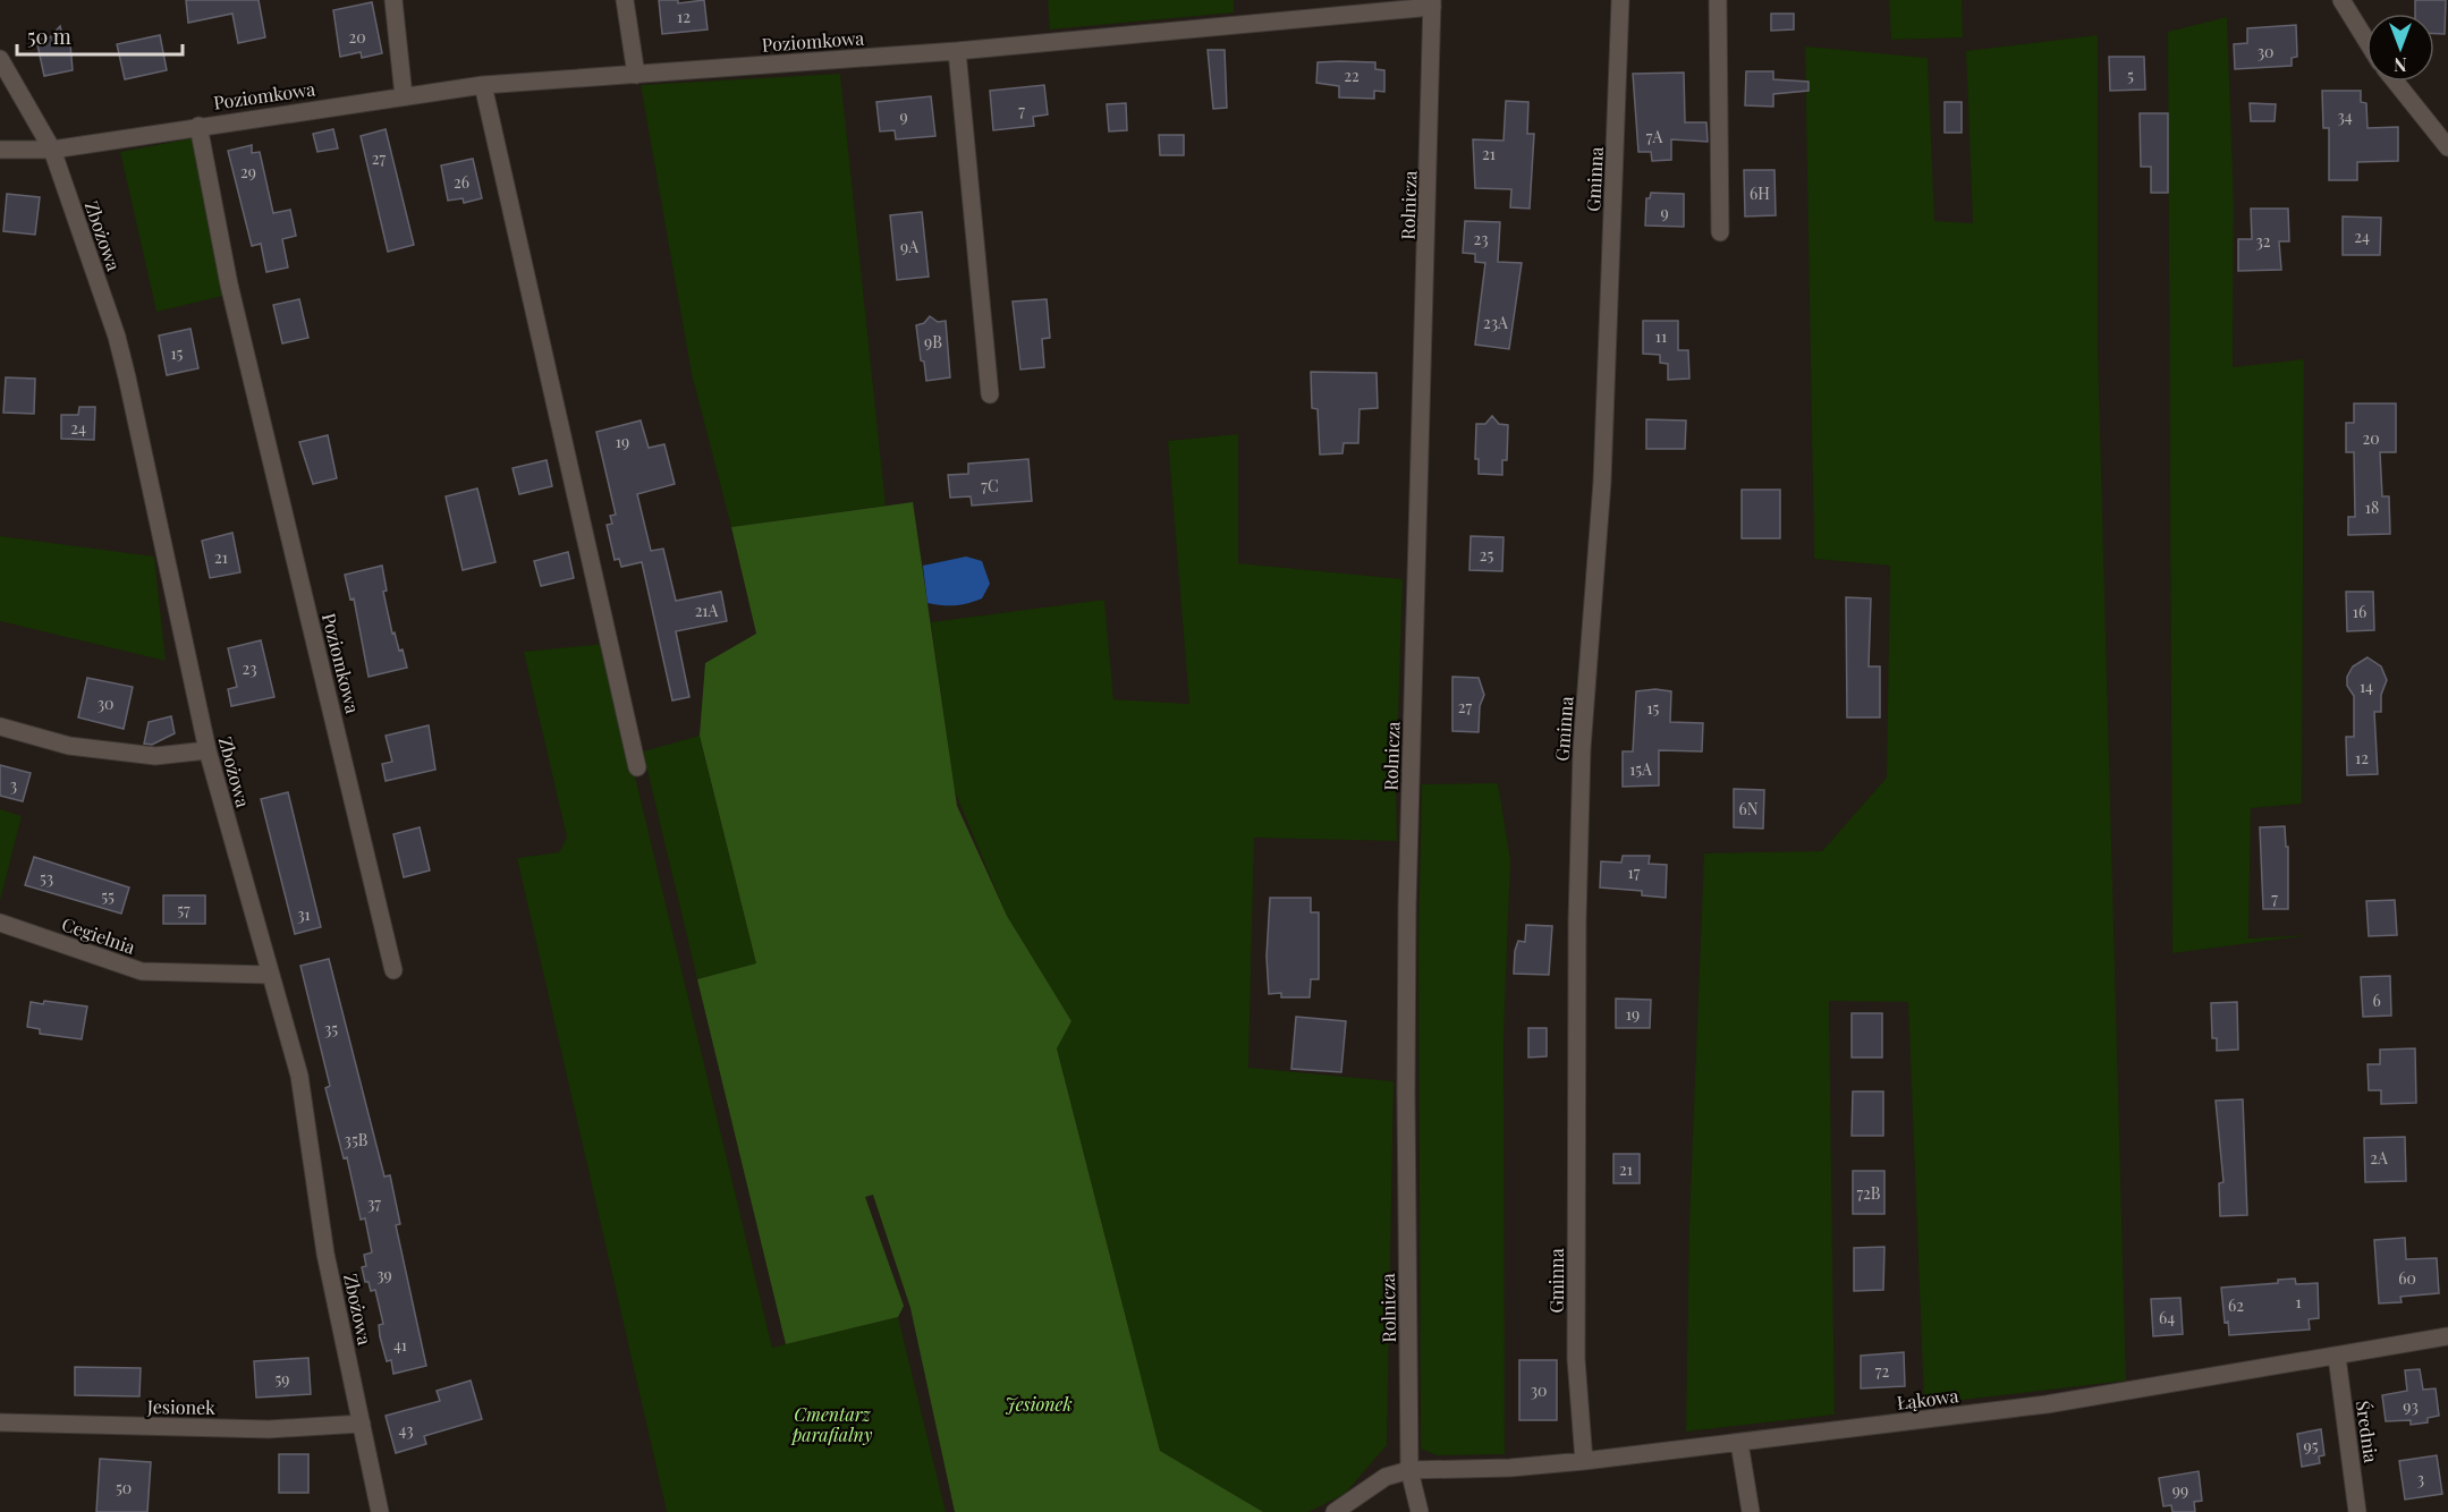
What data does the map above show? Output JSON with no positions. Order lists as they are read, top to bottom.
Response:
{
  "streets": {
    "street": [
      "Poziomkowa",
      "Gminna",
      "Rolnicza",
      "Zbożowa",
      "Cegielnia",
      "Łąkowa",
      "Jesionek",
      "Średnia"
    ]
  },
  "crossings": [
    ["Poziomkowa", "Rolnicza"],
    ["Poziomkowa", "Zbożowa"],
    ["Gminna", "Łąkowa"],
    ["Rolnicza", "Łąkowa"],
    ["Zbożowa", "Cegielnia"],
    ["Zbożowa", "Jesionek"],
    ["Łąkowa", "Średnia"]
  ],
  "parks": ["Jesionek", "Cmentarz parafialny"],
  "house_numbers": [
    "12",
    "20",
    "30",
    "22",
    "5",
    "7",
    "9",
    "34",
    "7A",
    "21",
    "27",
    "29",
    "26",
    "6H",
    "9",
    "24",
    "23",
    "32",
    "9A",
    "23A",
    "11",
    "9B",
    "15",
    "24",
    "20",
    "19",
    "7C",
    "18",
    "25",
    "21",
    "21A",
    "16",
    "23",
    "14",
    "30",
    "27",
    "15",
    "12",
    "15A",
    "3",
    "6N",
    "17",
    "53",
    "55",
    "7",
    "57",
    "31",
    "6",
    "19",
    "35",
    "35B",
    "2A",
    "21",
    "72B",
    "37",
    "39",
    "60",
    "1",
    "62",
    "64",
    "41",
    "72",
    "59",
    "30",
    "93",
    "43",
    "95",
    "3",
    "50",
    "99"
  ],
  "scale_bar": "50 m",
  "north": "bottom"
}
